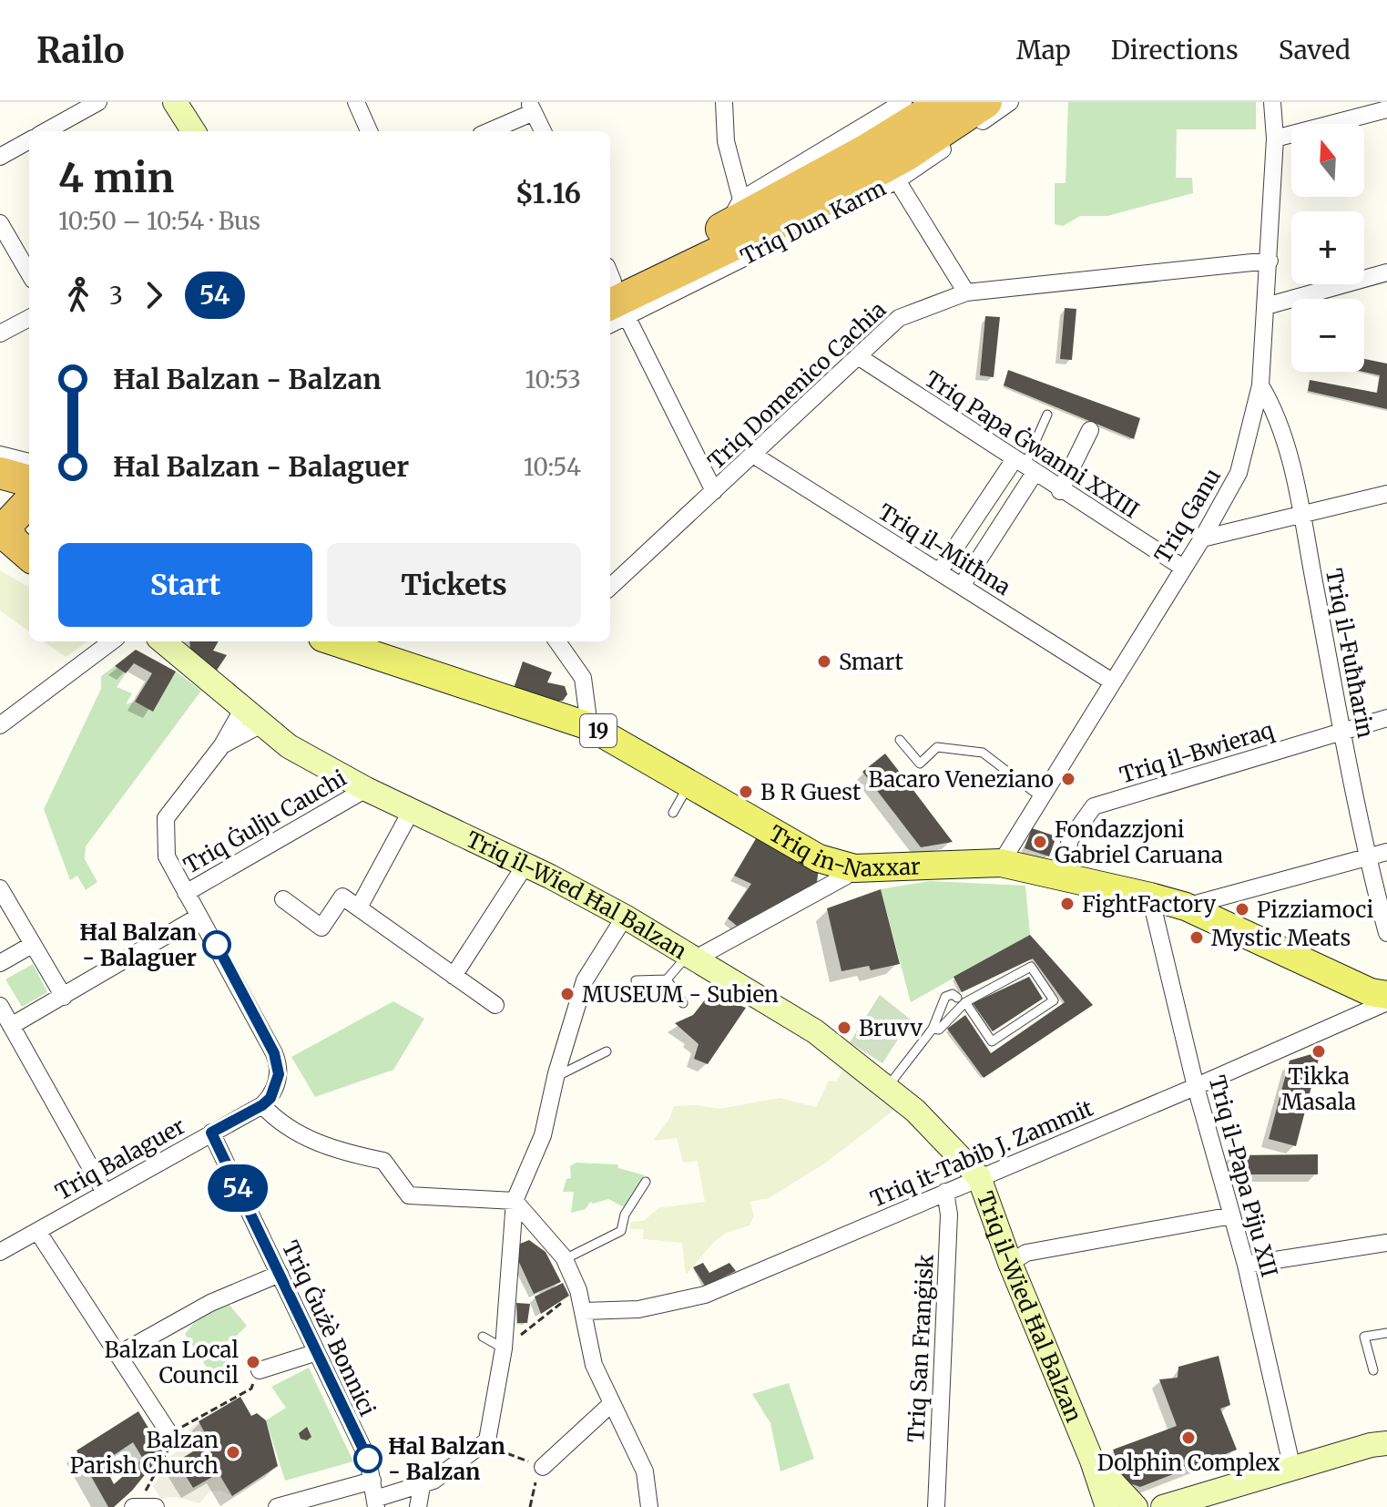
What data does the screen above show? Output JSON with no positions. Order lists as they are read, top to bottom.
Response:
{
  "streets": {
    "highway": ["Triq Dun Karm"],
    "main road": ["19", "Triq in-Naxxar", "Triq il-Wied Ħal Balzan"],
    "street": [
      "Triq Domenico Cachia",
      "Triq Papa Ġwanni XXIII",
      "Triq Ganu",
      "Triq il-Mitħna",
      "Triq il-Fuħħarin",
      "Triq il-Bwieraq",
      "Triq Ġulju Cauchi",
      "Triq it-Tabib J. Zammit",
      "Triq Balaguer",
      "Triq il-Papa Piju XII",
      "Triq Ġużè Bonnici",
      "Triq San Franġisk"
    ]
  },
  "crossings": [
    ["Triq Domenico Cachia", "Triq Papa Ġwanni XXIII"],
    ["Triq Domenico Cachia", "Triq Ganu"],
    ["Triq Domenico Cachia", "Triq il-Mitħna"],
    ["Triq Papa Ġwanni XXIII", "Triq Ganu"],
    ["Triq Ganu", "Triq il-Mitħna"],
    ["Triq Ganu", "Triq il-Fuħħarin"],
    ["Triq Ganu", "Triq in-Naxxar"],
    ["Triq il-Fuħħarin", "Triq il-Bwieraq"],
    ["Triq il-Bwieraq", "Triq in-Naxxar"],
    ["Triq Ġulju Cauchi", "Triq il-Wied Ħal Balzan"],
    ["Triq in-Naxxar", "Triq il-Papa Piju XII"],
    ["Triq il-Wied Ħal Balzan", "Triq it-Tabib J. Zammit"],
    ["Triq it-Tabib J. Zammit", "Triq il-Papa Piju XII"],
    ["Triq it-Tabib J. Zammit", "Triq San Franġisk"],
    ["Triq Balaguer", "Triq Ġużè Bonnici"]
  ],
  "places": [
    "Smart",
    "Bacaro Veneziano",
    "B R Guest",
    "Fondazzjoni Gabriel Caruana",
    "FightFactory",
    "Pizziamoci",
    "Mystic Meats",
    "Ħal Balzan - Balaguer",
    "MUSEUM - Subien",
    "Bruvv",
    "Tikka Masala",
    "Balzan Local Council",
    "Dolphin Complex",
    "Balzan Parish Church",
    "Ħal Balzan - Balzan"
  ],
  "lines": ["bus line 54"],
  "north": "top",
  "page": {
    "header": "Railo",
    "nav": ["Map", "Directions", "Saved"],
    "on_map": "54",
    "map_buttons": ["+", "−"],
    "heading": ["4 min", "10:50 – 10:54 · Bus", "$1.16"],
    "legs": ["3", "54"],
    "list": [
      {
        "name": "Ħal Balzan - Balzan",
        "value": "10:53"
      },
      {
        "name": "Ħal Balzan - Balaguer",
        "value": "10:54"
      }
    ],
    "buttons": ["Start", "Tickets"]
  }
}
